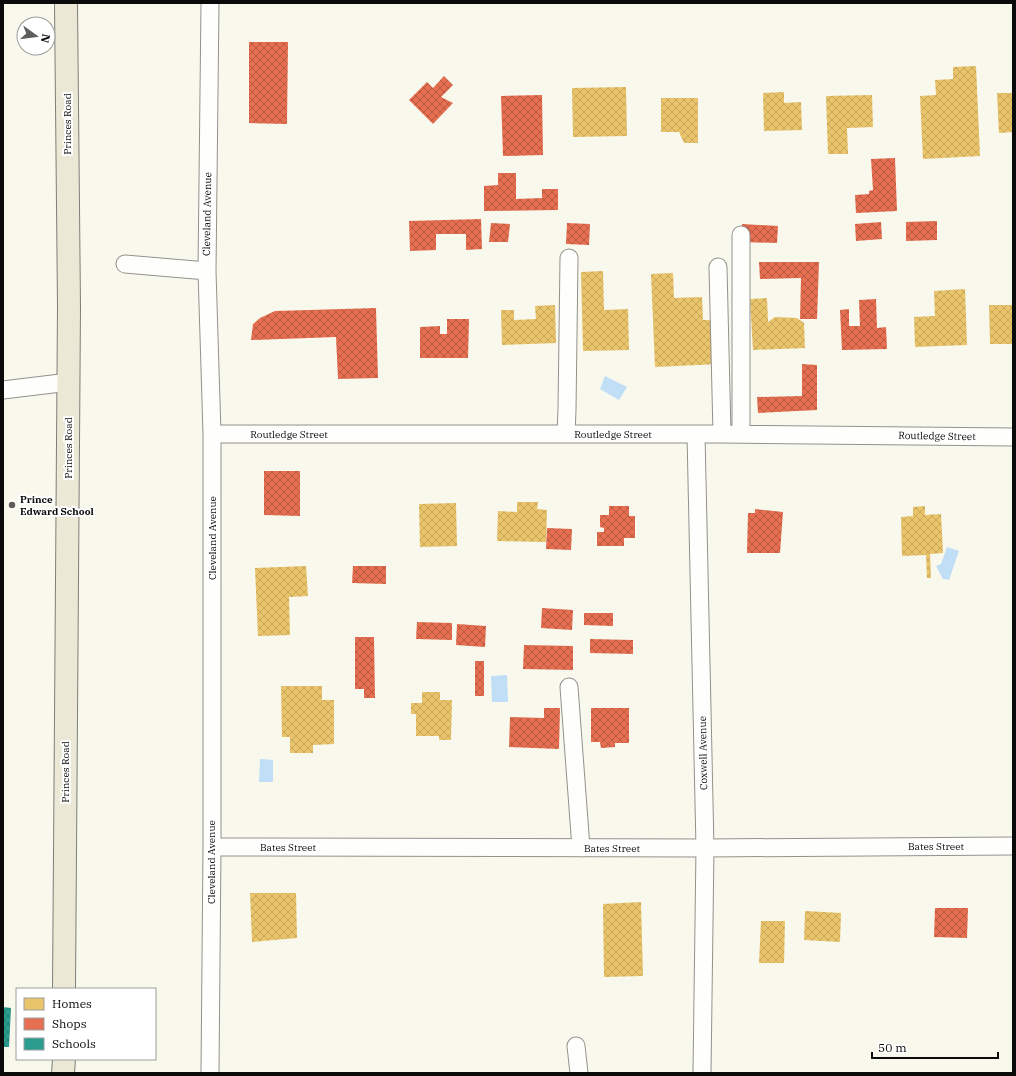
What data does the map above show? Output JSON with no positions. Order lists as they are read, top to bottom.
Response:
{
  "streets": {
    "main road": ["Princes Road"],
    "street": [
      "Cleveland Avenue",
      "Routledge Street",
      "Coxwell Avenue",
      "Bates Street"
    ]
  },
  "crossings": [
    ["Cleveland Avenue", "Routledge Street"],
    ["Cleveland Avenue", "Bates Street"],
    ["Routledge Street", "Coxwell Avenue"],
    ["Coxwell Avenue", "Bates Street"]
  ],
  "places": ["Prince Edward School"],
  "legend": ["Homes", "Shops", "Schools"],
  "scale_bar": "50 m",
  "north": "right"
}
